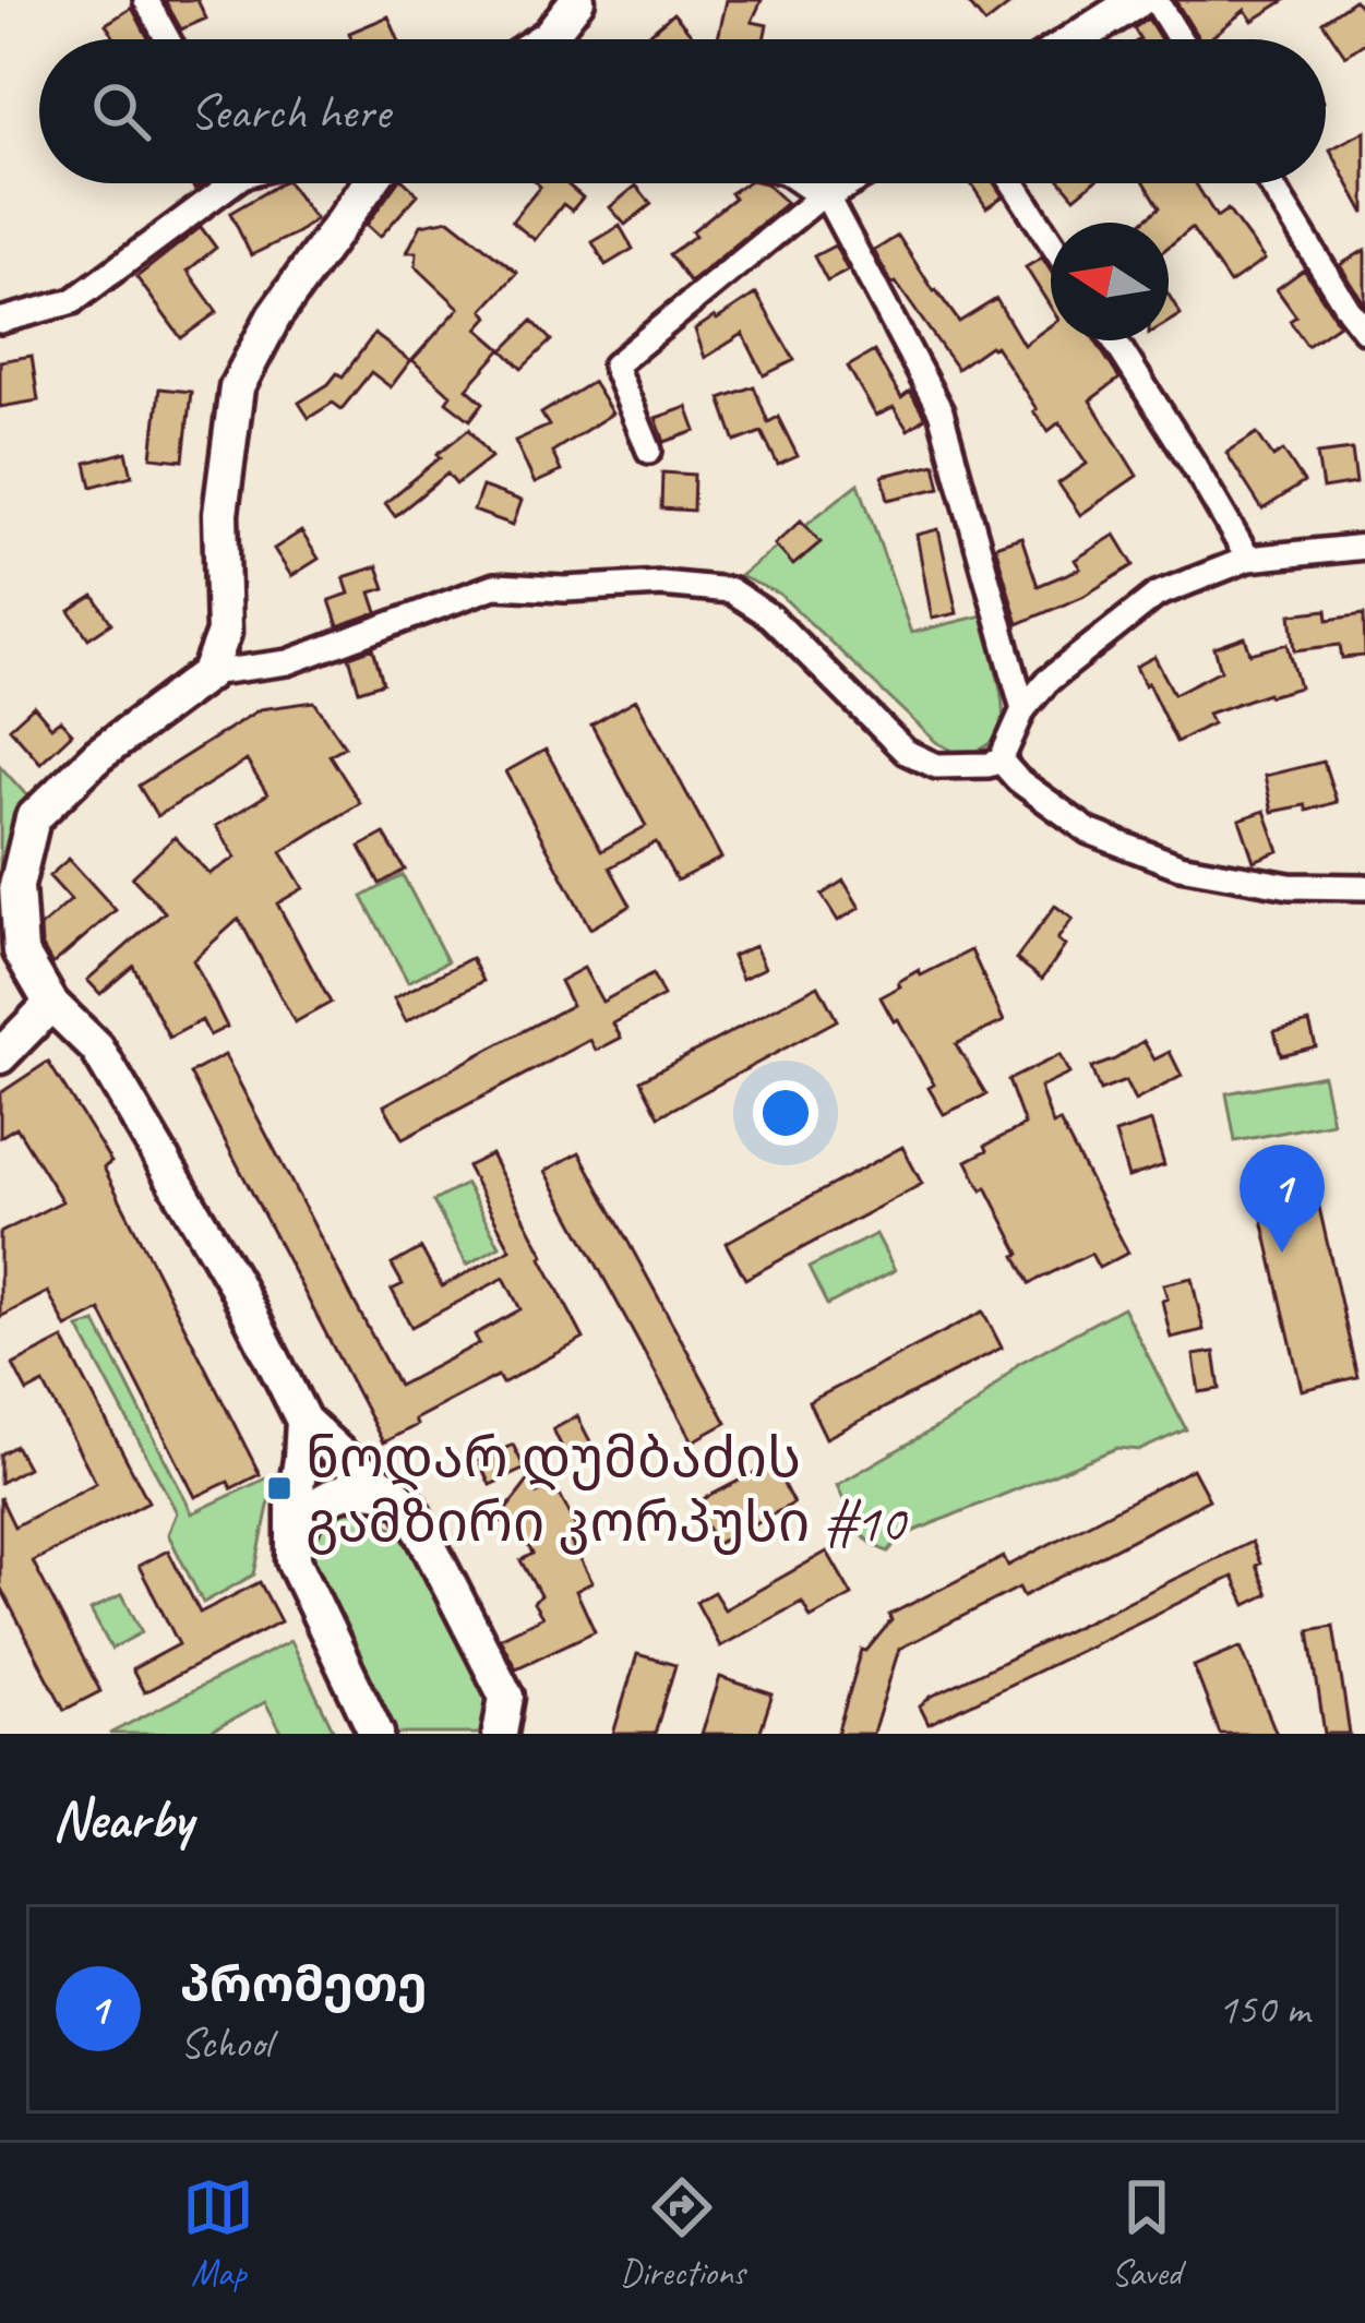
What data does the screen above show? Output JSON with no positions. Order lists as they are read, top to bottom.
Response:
{
  "places": {
    "transit": ["ნოდარ დუმბაძის გამზირი კორპუსი #10"]
  },
  "north": "left",
  "page": {
    "search": "Search here",
    "pins": "1",
    "heading": "Nearby",
    "list": [
      {
        "mark": "1",
        "name": "პრომეთე",
        "note": "School",
        "value": "150 m"
      }
    ],
    "nav": ["Map", "Directions", "Saved"]
  }
}
